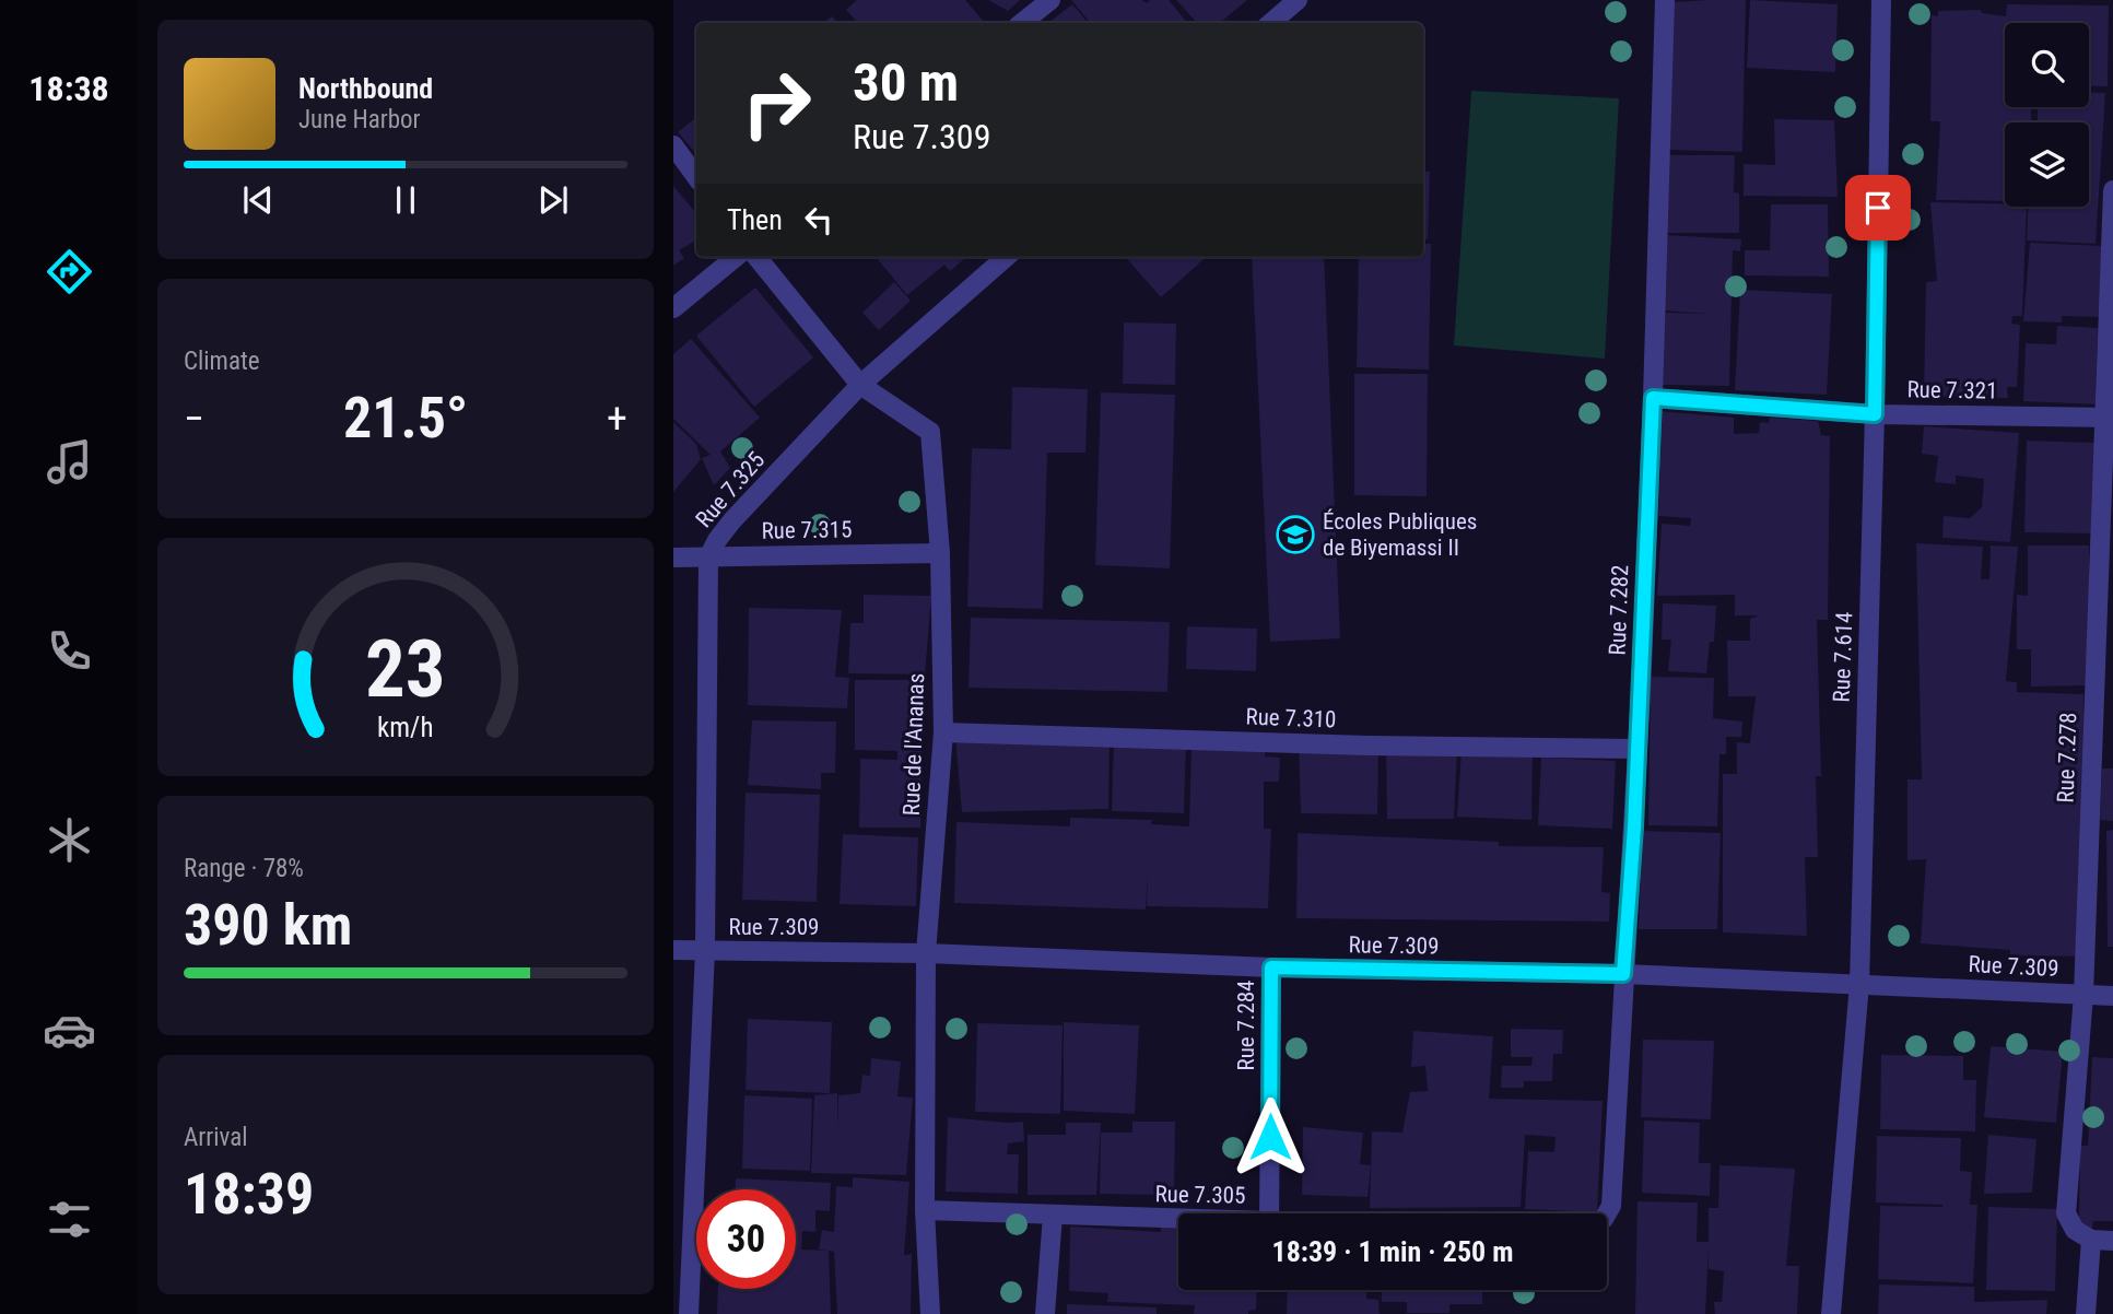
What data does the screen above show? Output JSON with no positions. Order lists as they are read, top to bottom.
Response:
{
  "streets": {
    "street": [
      "Rue 7.321",
      "Rue 7.325",
      "Rue 7.315",
      "Rue 7.282",
      "Rue 7.614",
      "Rue 7.310",
      "Rue de l'Ananas",
      "Rue 7.278",
      "Rue 7.309",
      "Rue 7.284",
      "Rue 7.305"
    ]
  },
  "crossings": [
    ["Rue 7.321", "Rue 7.282"],
    ["Rue 7.321", "Rue 7.614"],
    ["Rue 7.321", "Rue 7.278"],
    ["Rue 7.325", "Rue 7.315"],
    ["Rue 7.325", "Rue de l'Ananas"],
    ["Rue 7.325", "Rue 7.309"],
    ["Rue 7.315", "Rue de l'Ananas"],
    ["Rue 7.282", "Rue 7.310"],
    ["Rue 7.282", "Rue 7.309"],
    ["Rue 7.614", "Rue 7.309"],
    ["Rue 7.310", "Rue de l'Ananas"],
    ["Rue de l'Ananas", "Rue 7.309"],
    ["Rue de l'Ananas", "Rue 7.305"],
    ["Rue 7.278", "Rue 7.309"],
    ["Rue 7.309", "Rue 7.284"]
  ],
  "places": {
    "school or university": ["Écoles Publiques de Biyemassi II"]
  },
  "page": {
    "tabs": "18:38",
    "turn": ["30 m", "Rue 7.309"],
    "song": ["Northbound", "June Harbor"],
    "then": "Then",
    "tile": [
      "Climate",
      ["Range · 78%", "390 km"],
      ["Arrival", "18:39"]
    ],
    "heat": ["−", "21.5°", "+"],
    "limit": "30",
    "trip": "18:39 · 1 min · 250 m",
    "gauge": ["23", "km/h"]
  }
}
